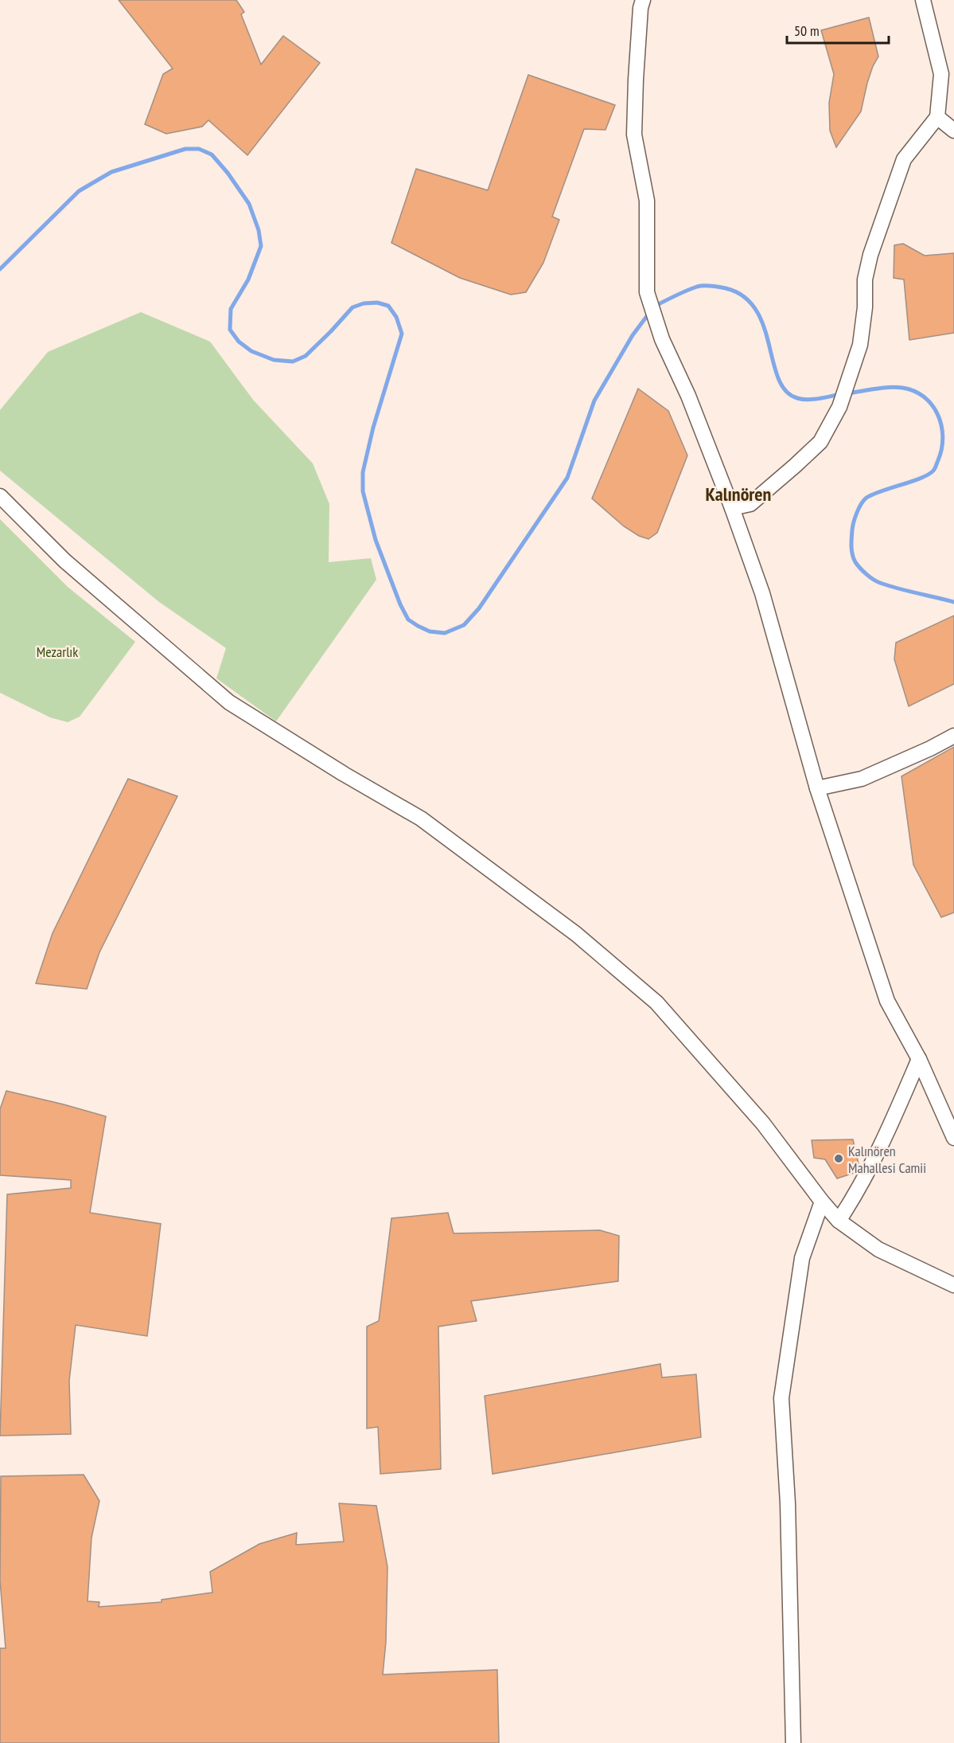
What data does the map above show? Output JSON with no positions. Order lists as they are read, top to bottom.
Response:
{
  "districts": ["Kalınören"],
  "parks": ["Mezarlık"],
  "places": ["Kalınören Mahallesi Camii"],
  "scale_bar": "50 m"
}
